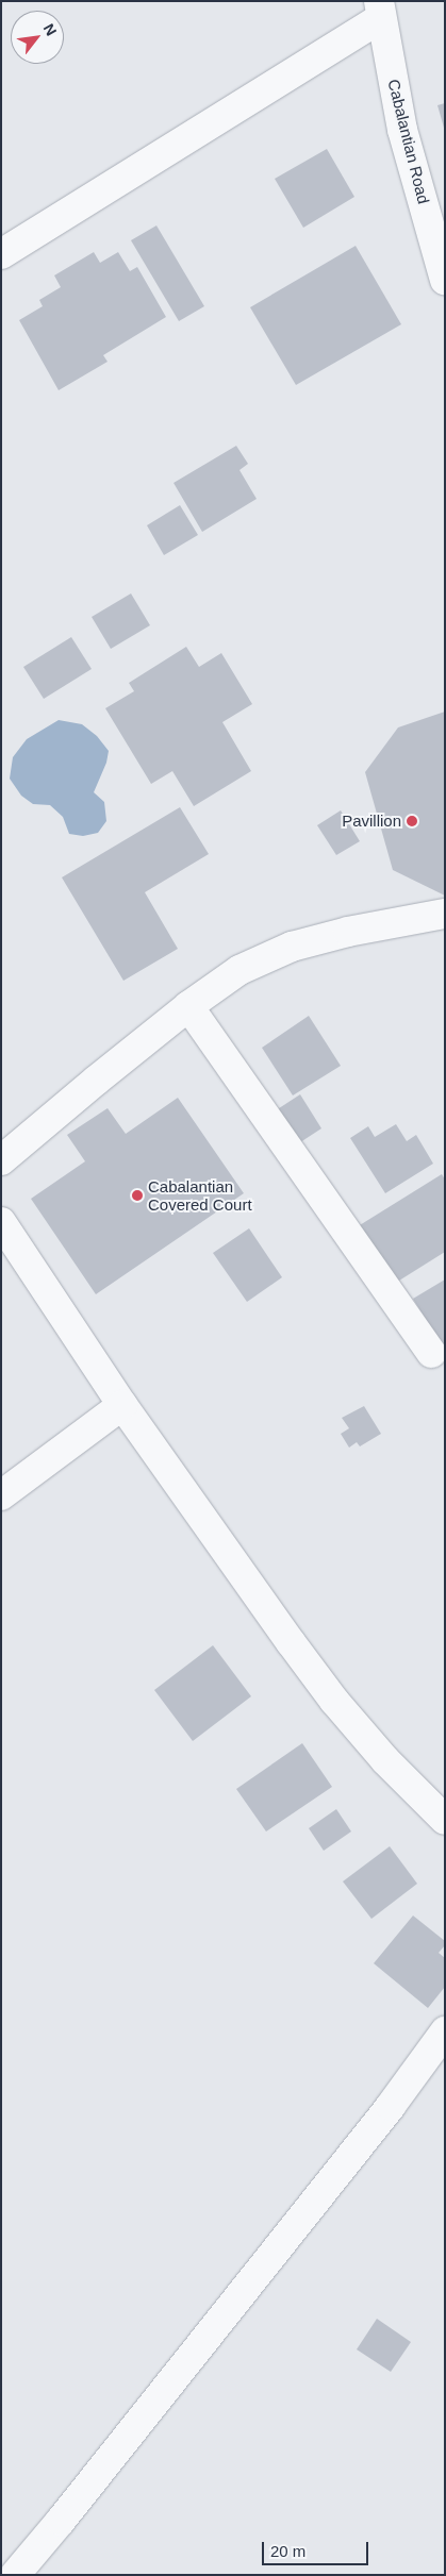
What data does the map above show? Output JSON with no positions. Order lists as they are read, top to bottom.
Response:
{
  "streets": {
    "street": ["Cabalantian Road"]
  },
  "places": ["Pavillion", "Cabalantian Covered Court"],
  "scale_bar": "20 m",
  "north": "top right"
}
